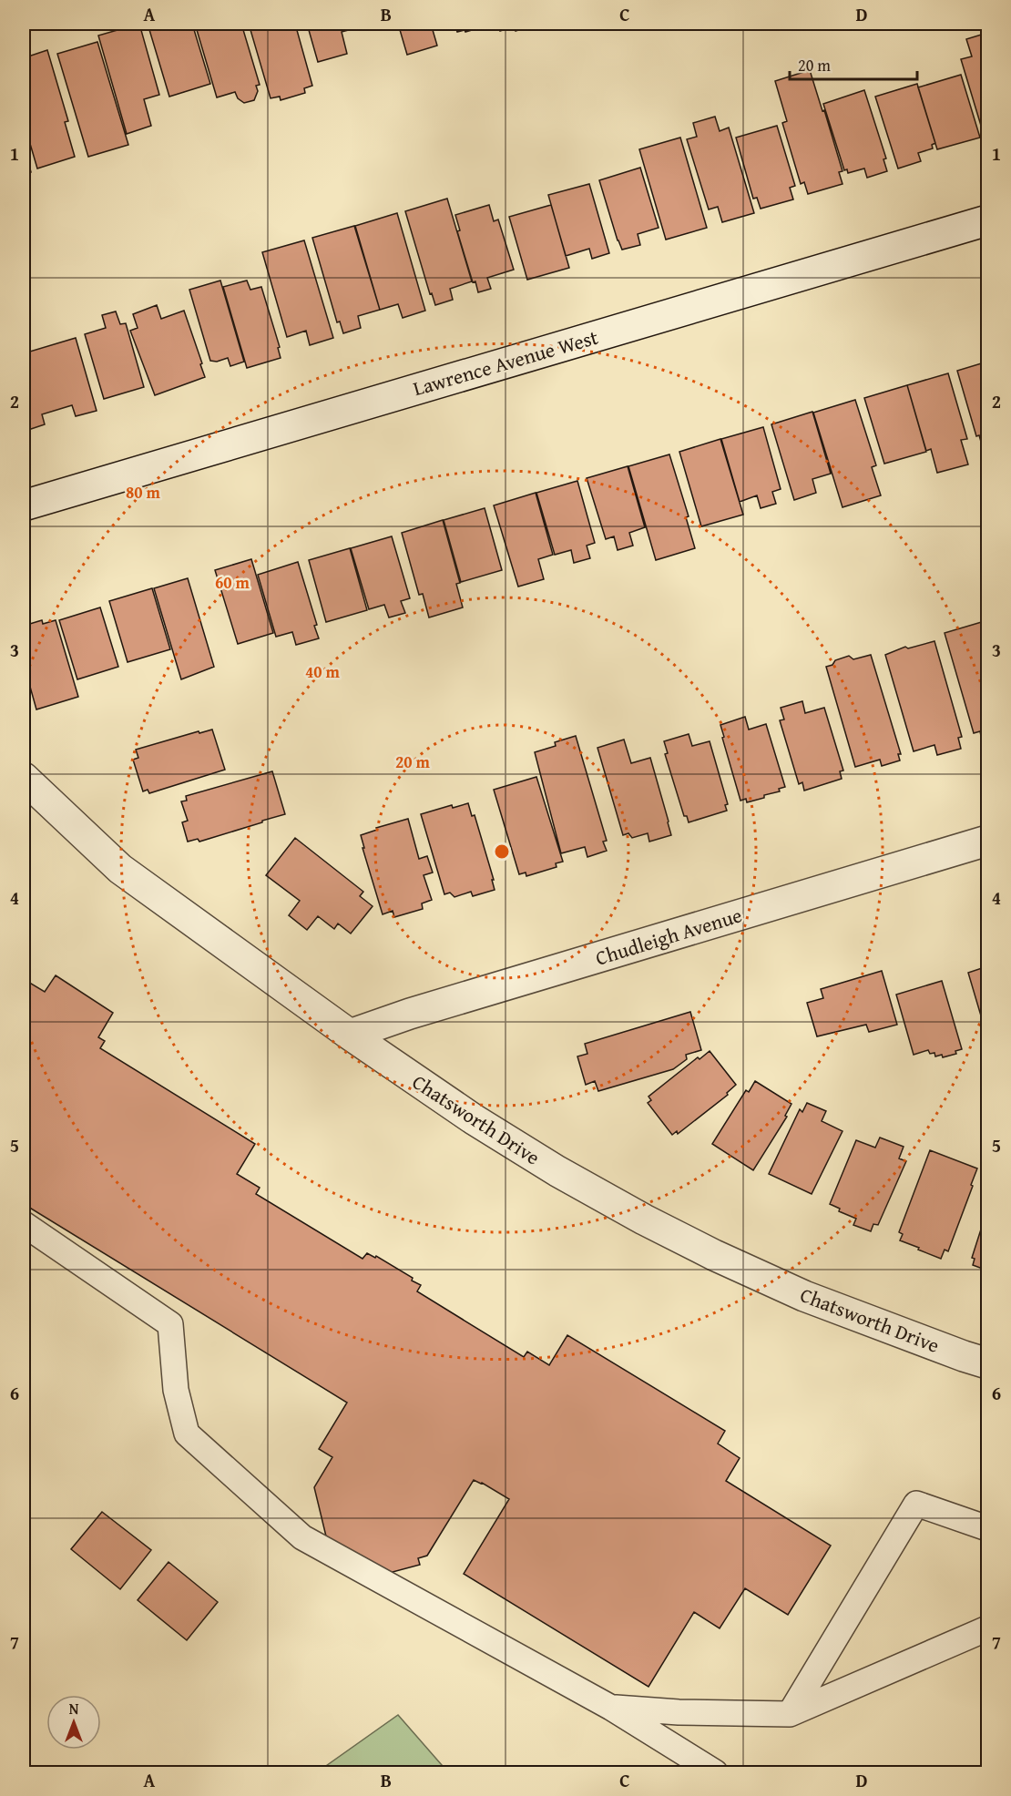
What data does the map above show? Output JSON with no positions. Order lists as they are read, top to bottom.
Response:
{
  "streets": {
    "street": ["Lawrence Avenue West", "Chudleigh Avenue", "Chatsworth Drive"]
  },
  "crossings": [
    ["Chudleigh Avenue", "Chatsworth Drive"]
  ],
  "scale_bar": "20 m",
  "north": "top",
  "grid": {
    "columns": [
      "A",
      "B",
      "C",
      "D"
    ],
    "rows": [
      "1",
      "2",
      "3",
      "4",
      "5",
      "6",
      "7"
    ]
  },
  "rings": [
    "80 m",
    "60 m",
    "40 m",
    "20 m"
  ]
}
